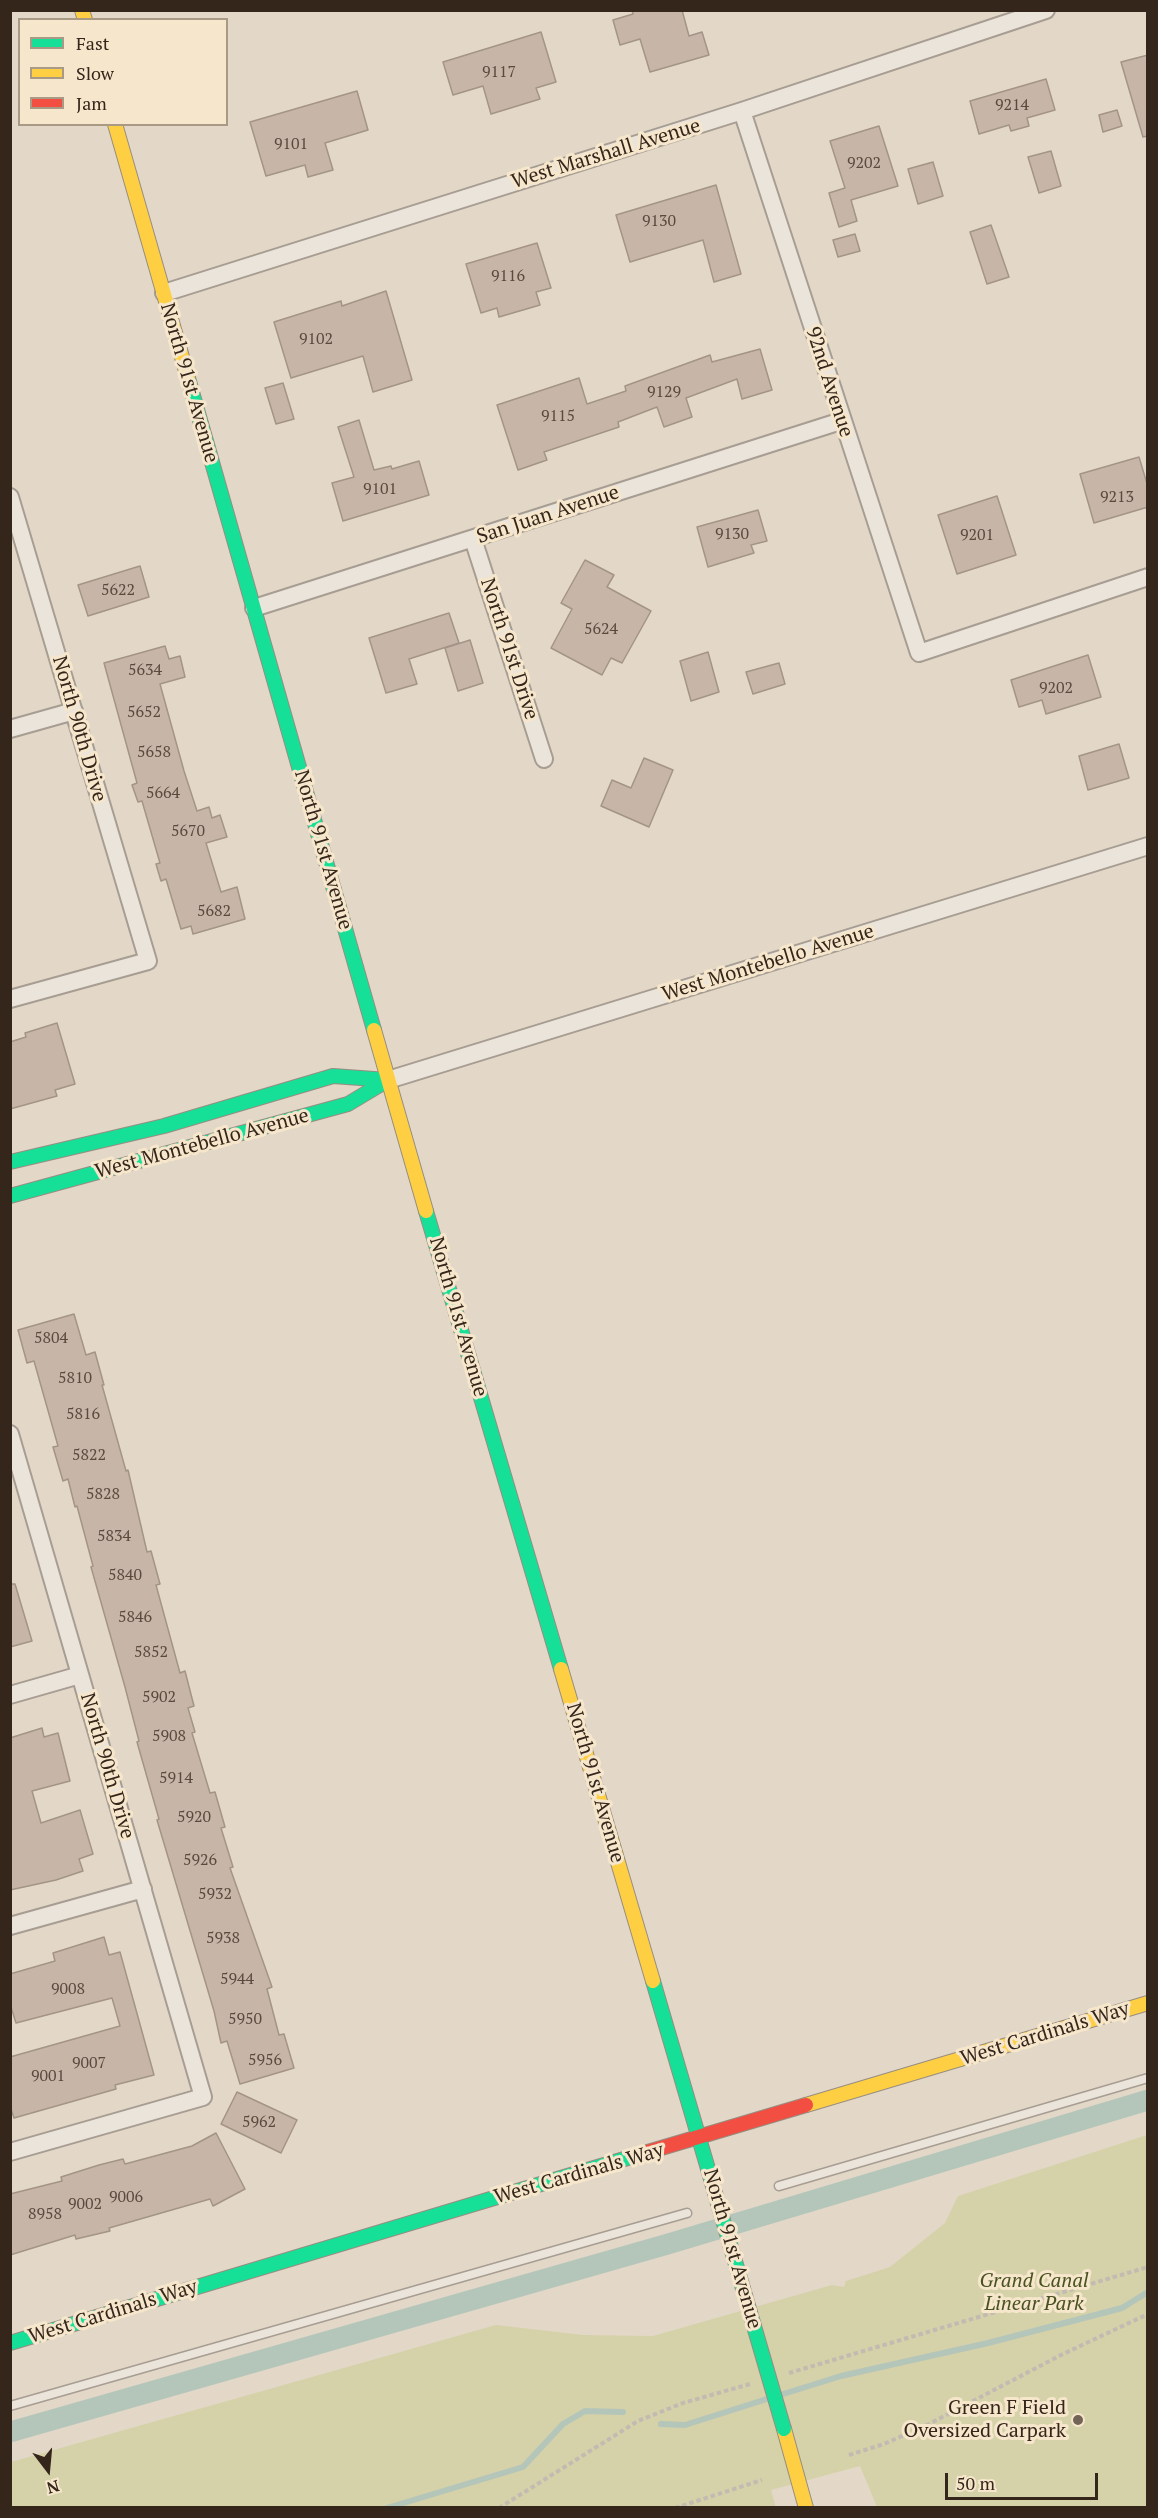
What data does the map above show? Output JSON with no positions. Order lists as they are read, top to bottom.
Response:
{
  "streets": {
    "main road": ["North 91st Avenue", "West Montebello Avenue", "West Cardinals Way"],
    "street": [
      "West Marshall Avenue",
      "92nd Avenue",
      "San Juan Avenue",
      "North 91st Drive",
      "North 90th Drive"
    ]
  },
  "crossings": [
    ["West Marshall Avenue", "92nd Avenue"],
    ["West Marshall Avenue", "North 91st Avenue"],
    ["92nd Avenue", "San Juan Avenue"],
    ["North 91st Avenue", "San Juan Avenue"],
    ["North 91st Avenue", "West Montebello Avenue"],
    ["North 91st Avenue", "West Cardinals Way"],
    ["San Juan Avenue", "North 91st Drive"]
  ],
  "parks": ["Grand Canal Linear Park"],
  "places": ["Green F Field Oversized Carpark"],
  "house_numbers": [
    "9117",
    "9214",
    "9101",
    "9202",
    "9130",
    "9116",
    "9102",
    "9129",
    "9115",
    "9101",
    "9213",
    "9130",
    "9201",
    "5622",
    "5624",
    "5634",
    "9202",
    "5652",
    "5658",
    "5664",
    "5670",
    "5682",
    "5804",
    "5810",
    "5816",
    "5822",
    "5828",
    "5834",
    "5840",
    "5846",
    "5852",
    "5902",
    "5908",
    "5914",
    "5920",
    "5926",
    "5932",
    "5938",
    "5944",
    "9008",
    "5950",
    "5956",
    "9007",
    "9001",
    "5962",
    "9006",
    "9002",
    "8958"
  ],
  "legend": ["Fast", "Slow", "Jam"],
  "scale_bar": "50 m",
  "north": "bottom"
}
